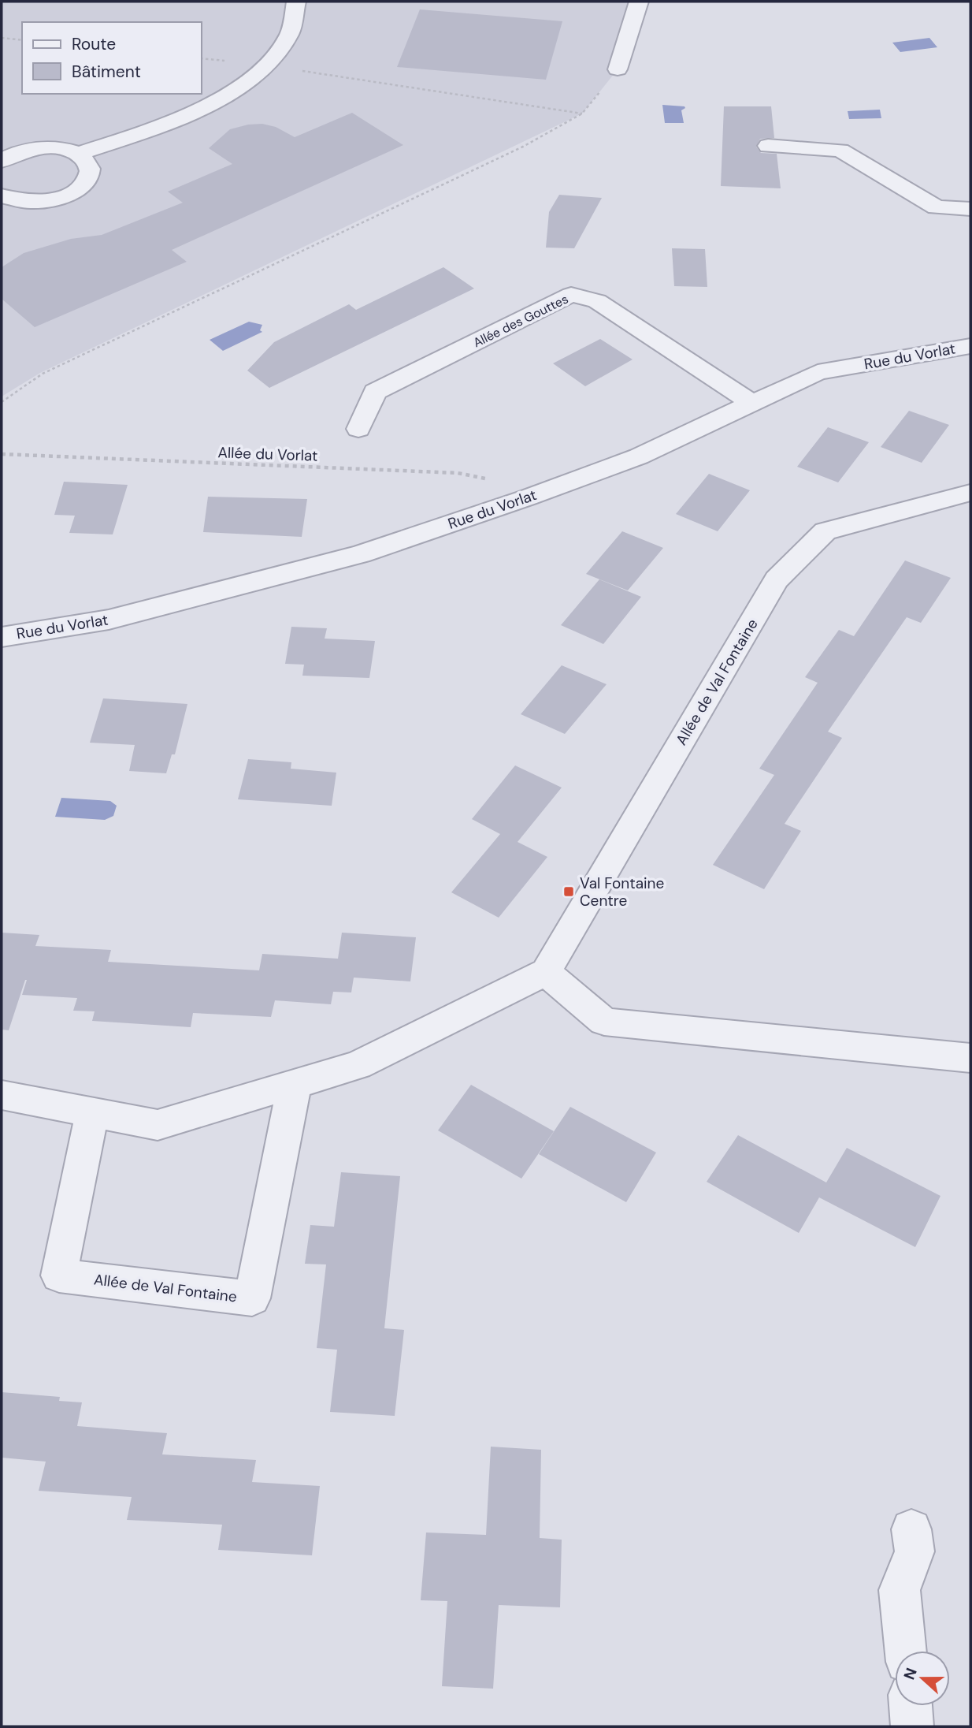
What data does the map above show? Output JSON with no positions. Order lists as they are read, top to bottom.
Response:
{
  "streets": {
    "street": ["Allée des Gouttes", "Rue du Vorlat", "Allée de Val Fontaine"],
    "path": ["Allée du Vorlat"]
  },
  "crossings": [
    ["Allée des Gouttes", "Rue du Vorlat"],
    ["Rue du Vorlat", "Allée du Vorlat"]
  ],
  "places": {
    "transit": ["Val Fontaine Centre"]
  },
  "legend": ["Route", "Bâtiment"],
  "north": "left"
}
